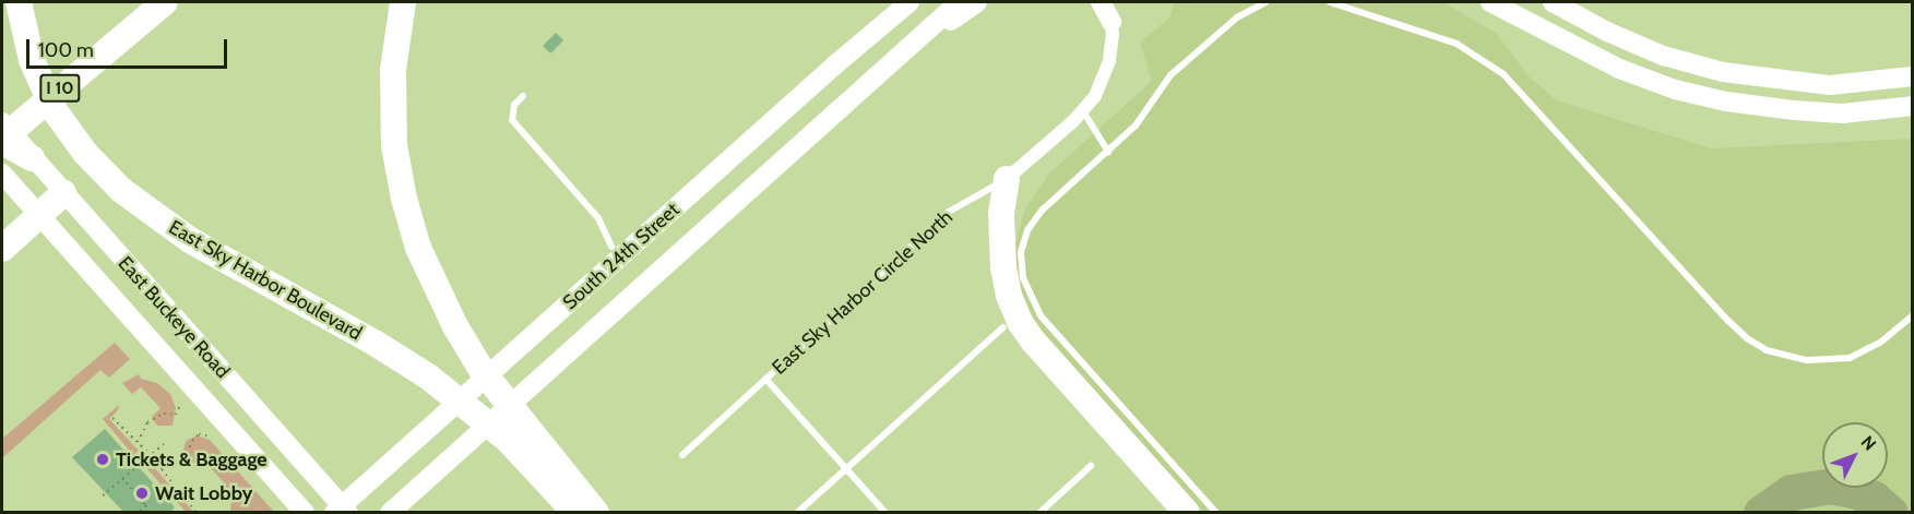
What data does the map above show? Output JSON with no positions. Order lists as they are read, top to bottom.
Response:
{
  "streets": {
    "highway": ["I 10", "East Sky Harbor Boulevard"],
    "main road": ["South 24th Street", "East Buckeye Road"],
    "street": ["East Sky Harbor Circle North"]
  },
  "crossings": [
    ["South 24th Street", "East Buckeye Road"]
  ],
  "places": ["Tickets & Baggage", "Wait Lobby"],
  "scale_bar": "100 m",
  "north": "top right"
}
